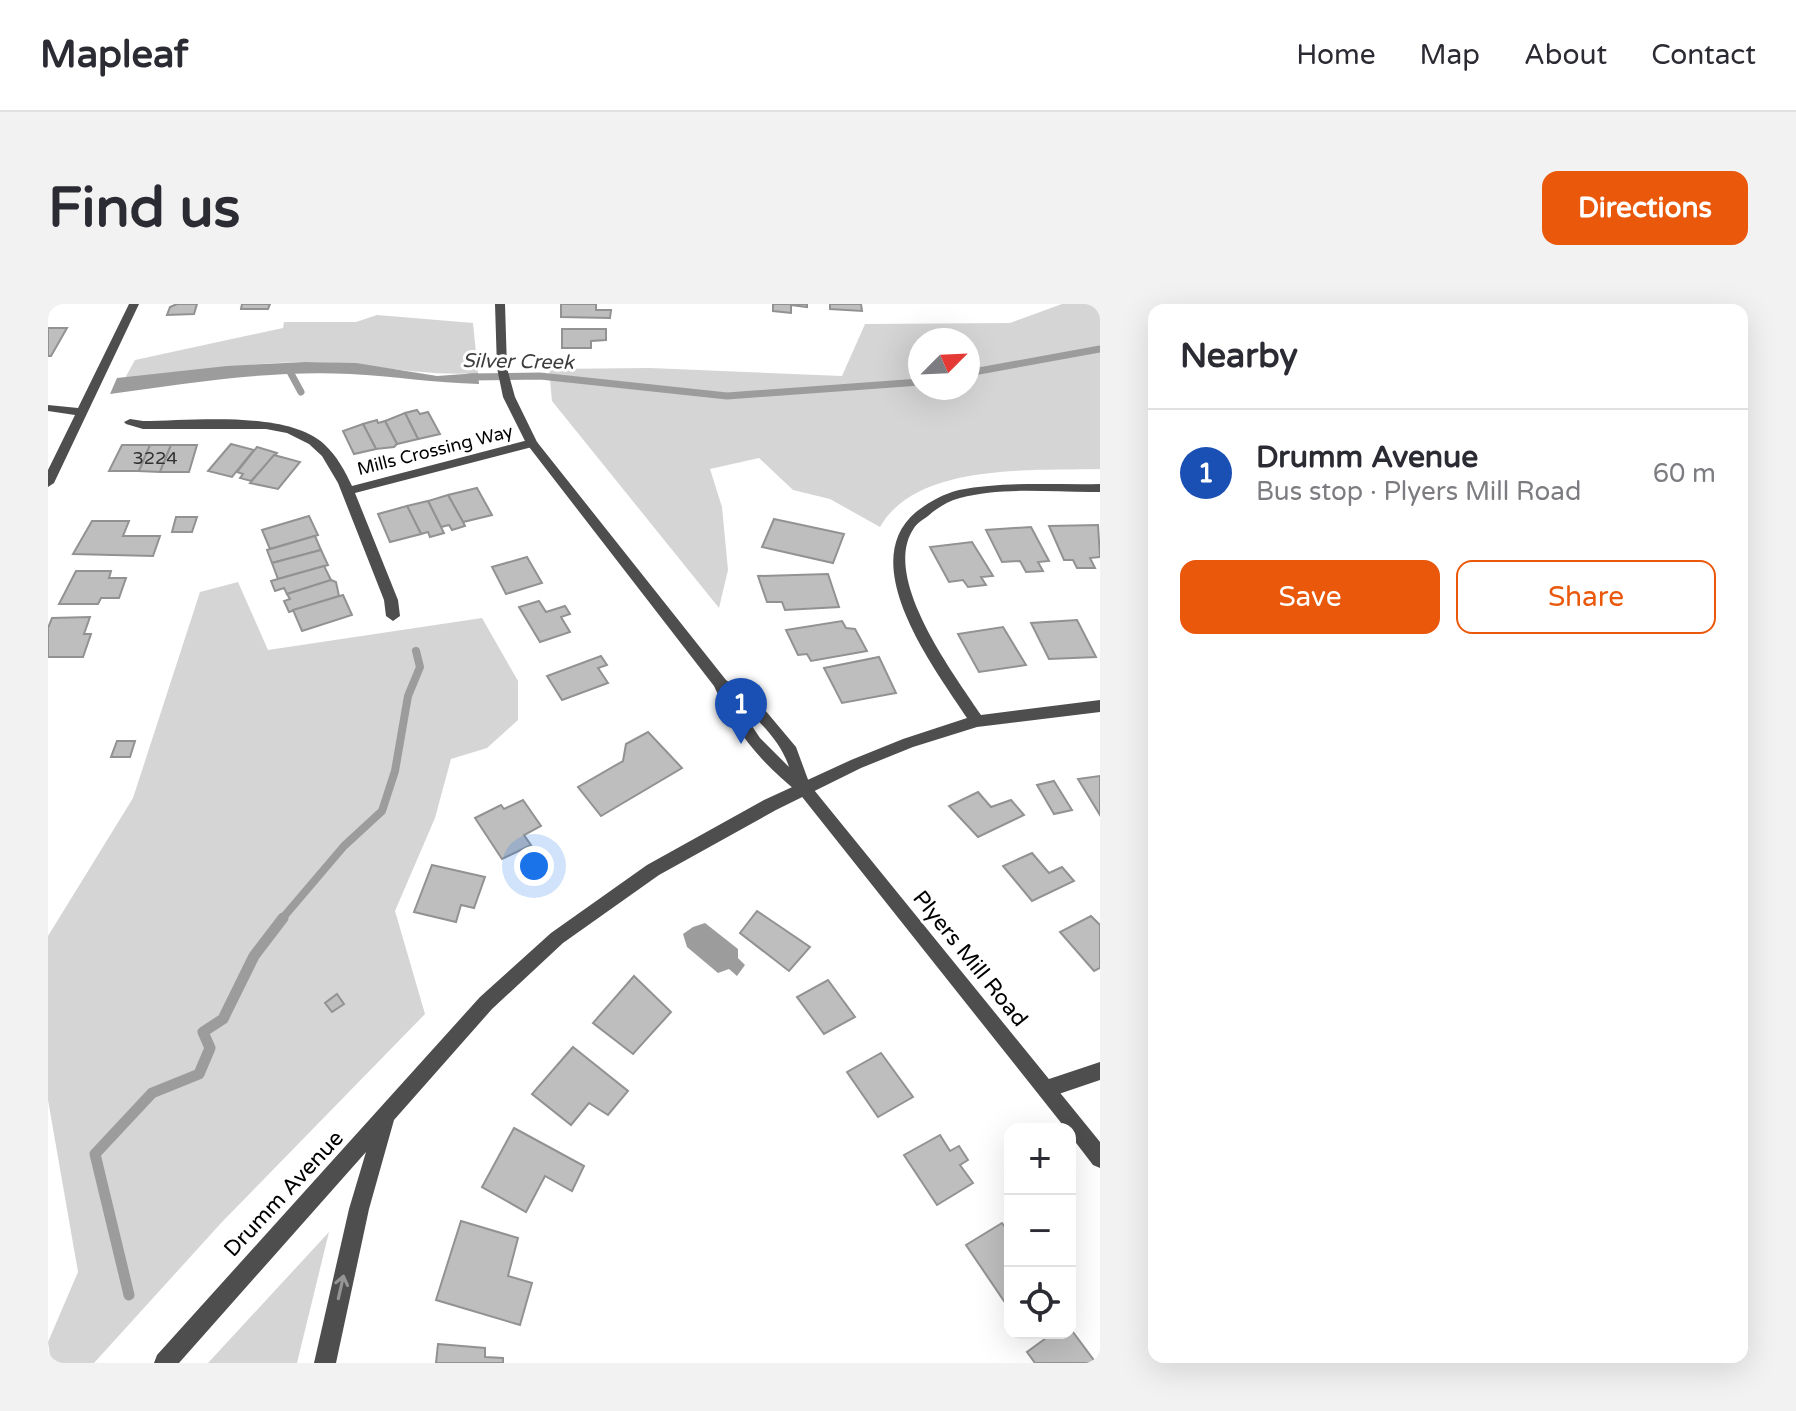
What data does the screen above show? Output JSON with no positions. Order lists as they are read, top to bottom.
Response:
{
  "streets": {
    "street": ["Mills Crossing Way", "Plyers Mill Road", "Drumm Avenue"]
  },
  "crossings": [
    ["Mills Crossing Way", "Plyers Mill Road"],
    ["Plyers Mill Road", "Drumm Avenue"]
  ],
  "water": ["Silver Creek"],
  "house_numbers": ["3224"],
  "north": "top right",
  "page": {
    "header": "Mapleaf",
    "nav": [
      "Home",
      "Map",
      "About",
      "Contact"
    ],
    "buttons": [
      "Directions",
      ["Save", "Share"]
    ],
    "title": "Find us",
    "heading": "Nearby",
    "list": [
      {
        "mark": "1",
        "name": "Drumm Avenue",
        "note": "Bus stop · Plyers Mill Road",
        "value": "60 m"
      }
    ],
    "pins": "1",
    "map_buttons": ["+", "−"]
  }
}
